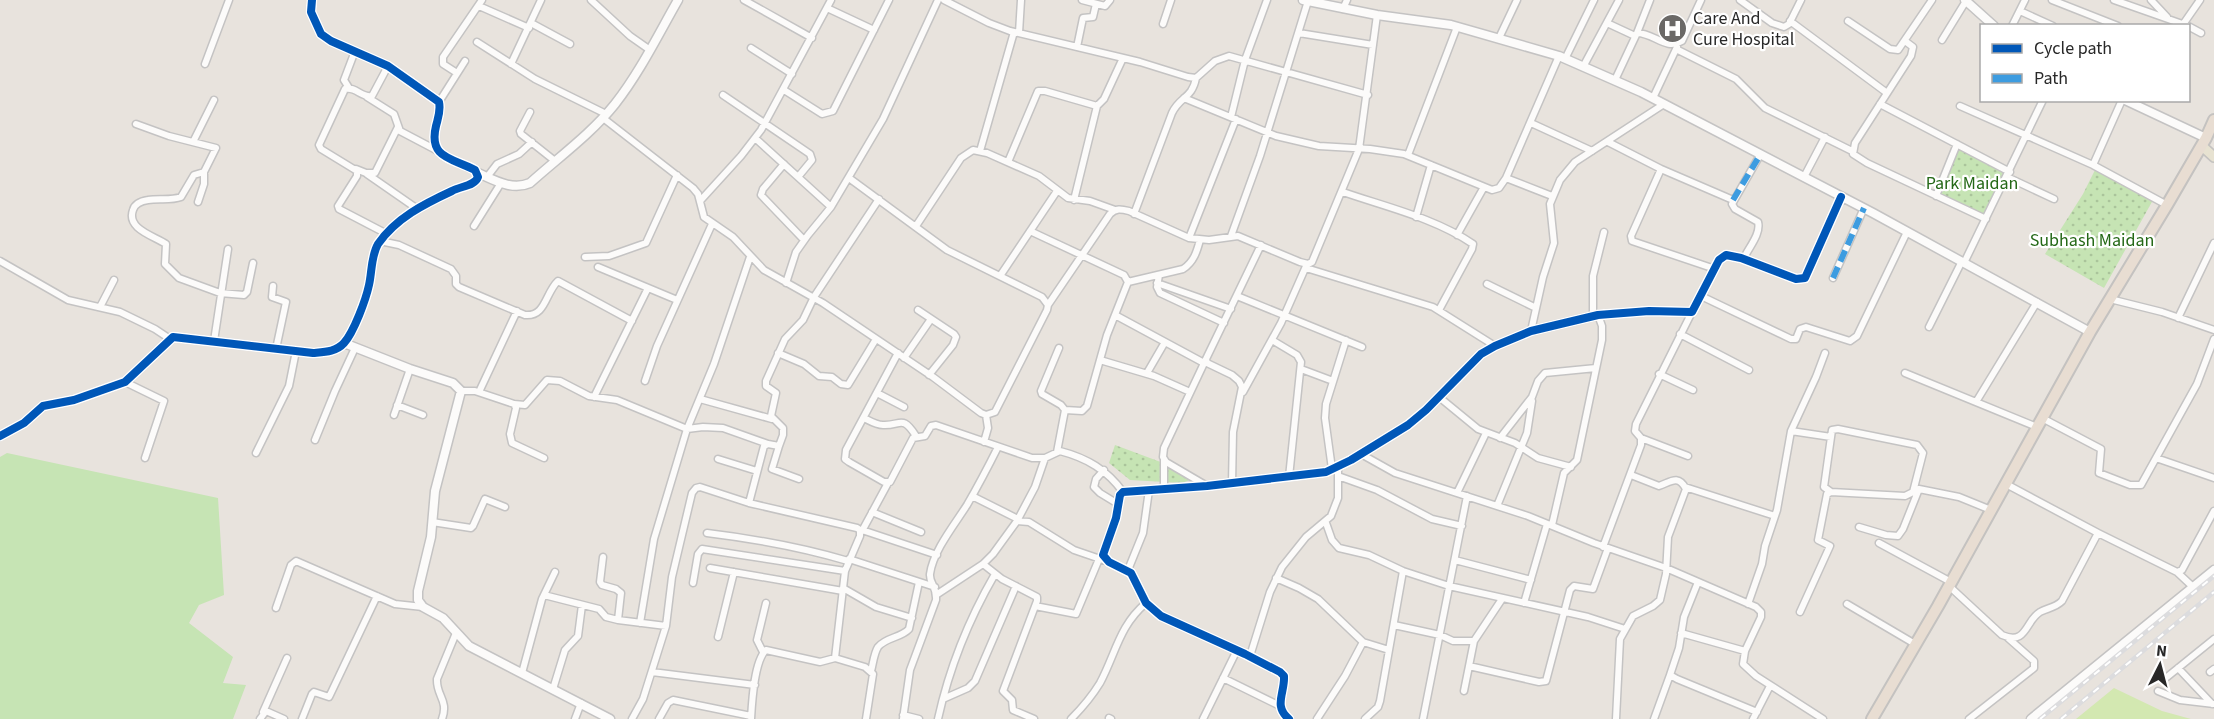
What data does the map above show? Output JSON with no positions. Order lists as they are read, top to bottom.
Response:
{
  "parks": ["Park Maidan", "Subhash Maidan"],
  "places": {
    "hospital": ["Care And Cure Hospital"]
  },
  "legend": ["Cycle path", "Path"],
  "north": "top"
}
